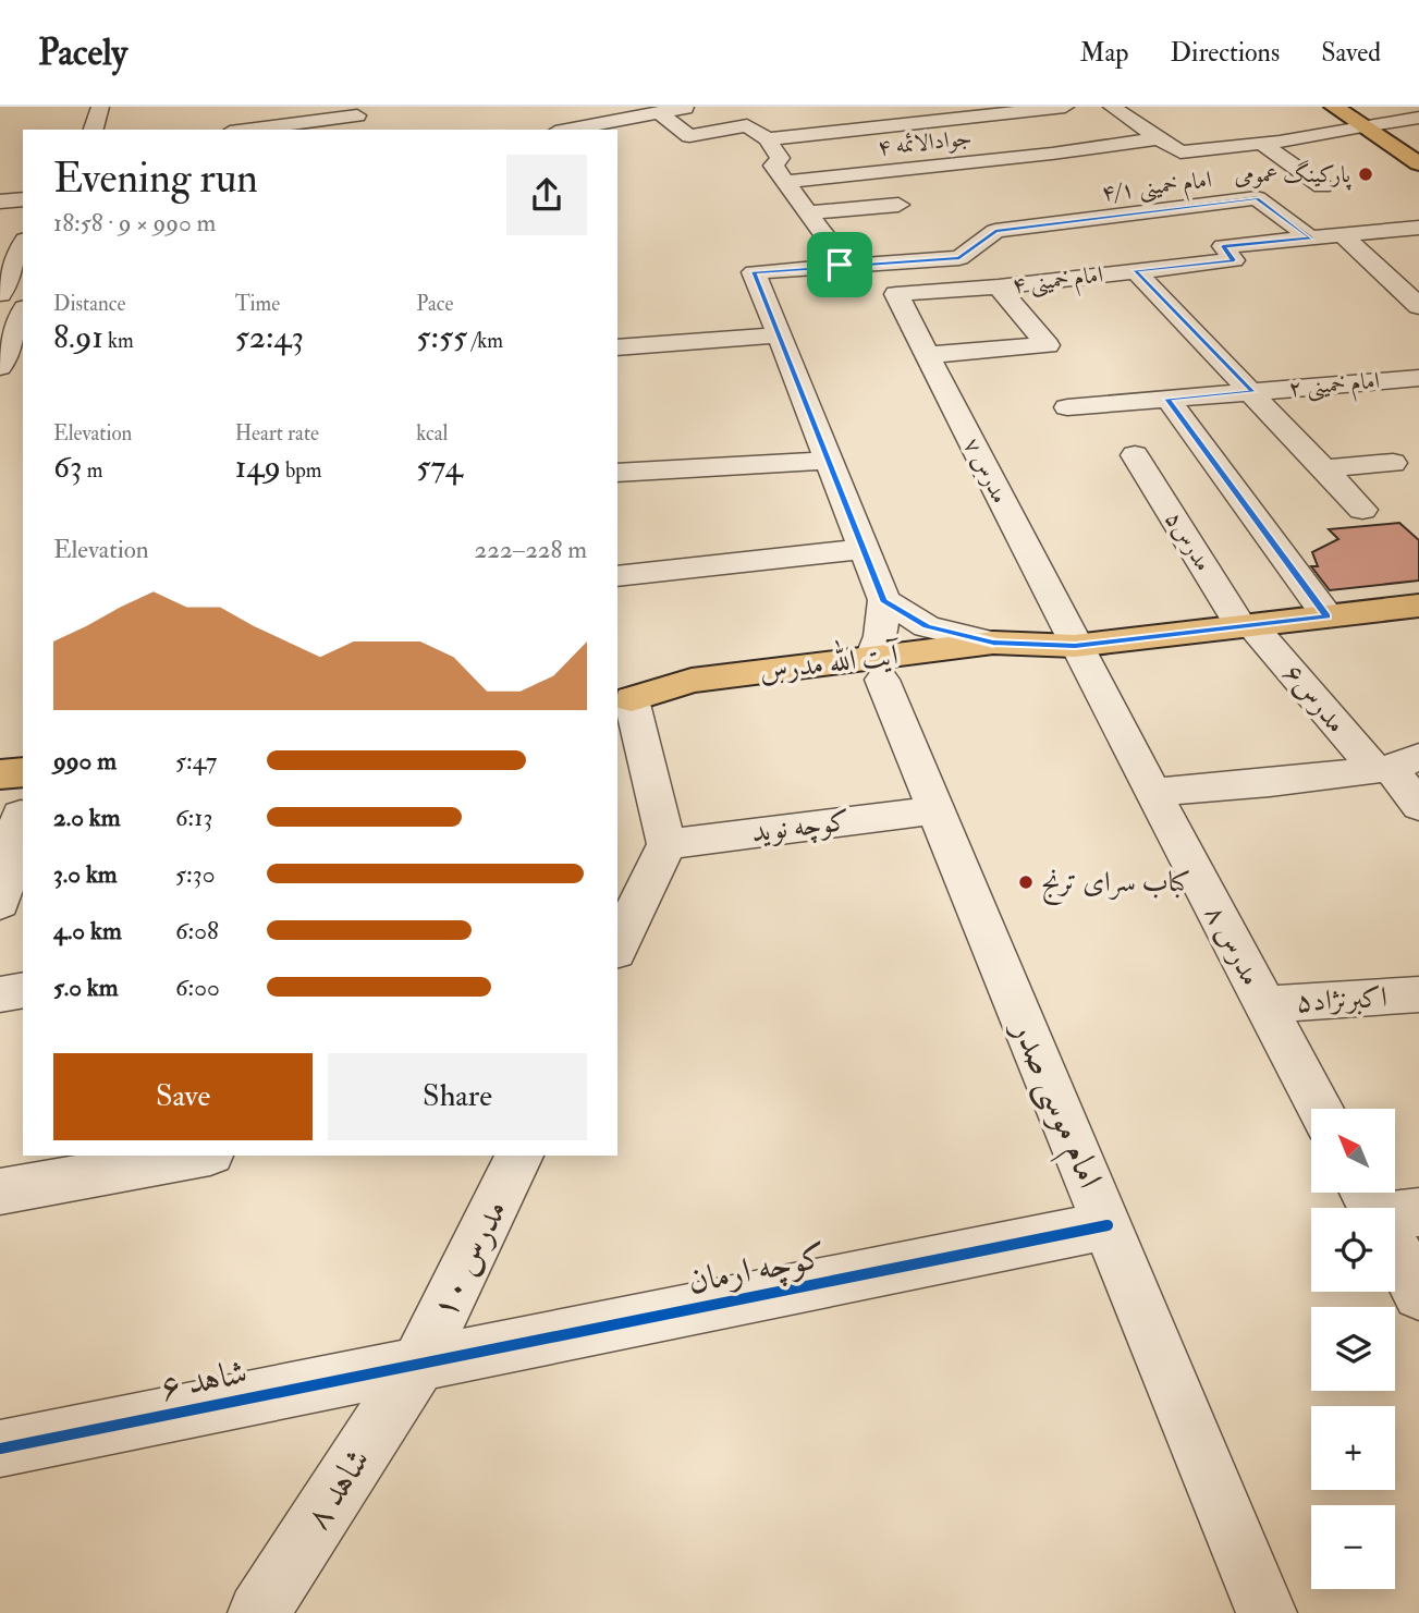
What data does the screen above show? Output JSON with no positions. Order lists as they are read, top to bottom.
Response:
{
  "streets": {
    "main road": ["آیت الله مدرس"],
    "street": [
      "جوادالائمه ۴",
      "امام خمینی ۴/۱",
      "امام خمینی ۴",
      "امام خمینی ۲",
      "مدرس ۷",
      "مدرس۵",
      "مدرس۶",
      "کوچه نوید",
      "مدرس ۸",
      "اکبرنژاد۵",
      "امام موسی صدر",
      "مدرس ۱۰",
      "کوچه ارمان",
      "شاهد ۶",
      "شاهد ۸"
    ]
  },
  "crossings": [
    ["امام خمینی ۴/۱", "امام خمینی ۴"],
    ["امام خمینی ۴", "مدرس ۷"],
    ["مدرس ۷", "آیت الله مدرس"],
    ["مدرس ۷", "مدرس ۸"],
    ["مدرس۵", "آیت الله مدرس"],
    ["مدرس۵", "مدرس۶"],
    ["آیت الله مدرس", "مدرس۶"],
    ["آیت الله مدرس", "مدرس ۸"],
    ["آیت الله مدرس", "امام موسی صدر"],
    ["کوچه نوید", "امام موسی صدر"],
    ["مدرس ۸", "اکبرنژاد۵"],
    ["امام موسی صدر", "کوچه ارمان"],
    ["مدرس ۱۰", "کوچه ارمان"],
    ["مدرس ۱۰", "شاهد ۶"],
    ["مدرس ۱۰", "شاهد ۸"],
    ["کوچه ارمان", "شاهد ۶"],
    ["کوچه ارمان", "شاهد ۸"],
    ["شاهد ۶", "شاهد ۸"]
  ],
  "places": ["پارکینگ عمومی", "کباب سرای ترنج"],
  "north": "top left",
  "page": {
    "header": "Pacely",
    "nav": ["Map", "Directions", "Saved"],
    "heading": ["Evening run", "18:58 · 9 × 990 m"],
    "stats": [
      ["Distance", "8.91 km"],
      ["Time", "52:43"],
      ["Pace", "5:55 /km"],
      ["Elevation", "63 m"],
      ["Heart rate", "149 bpm"],
      ["kcal", "574"]
    ],
    "chart": ["Elevation", "222–228 m"],
    "list": [
      {
        "name": "990 m",
        "note": "5:47"
      },
      {
        "name": "2.0 km",
        "note": "6:13"
      },
      {
        "name": "3.0 km",
        "note": "5:30"
      },
      {
        "name": "4.0 km",
        "note": "6:08"
      },
      {
        "name": "5.0 km",
        "note": "6:00"
      }
    ],
    "buttons": ["Save", "Share"],
    "map_buttons": ["+", "−"]
  }
}
